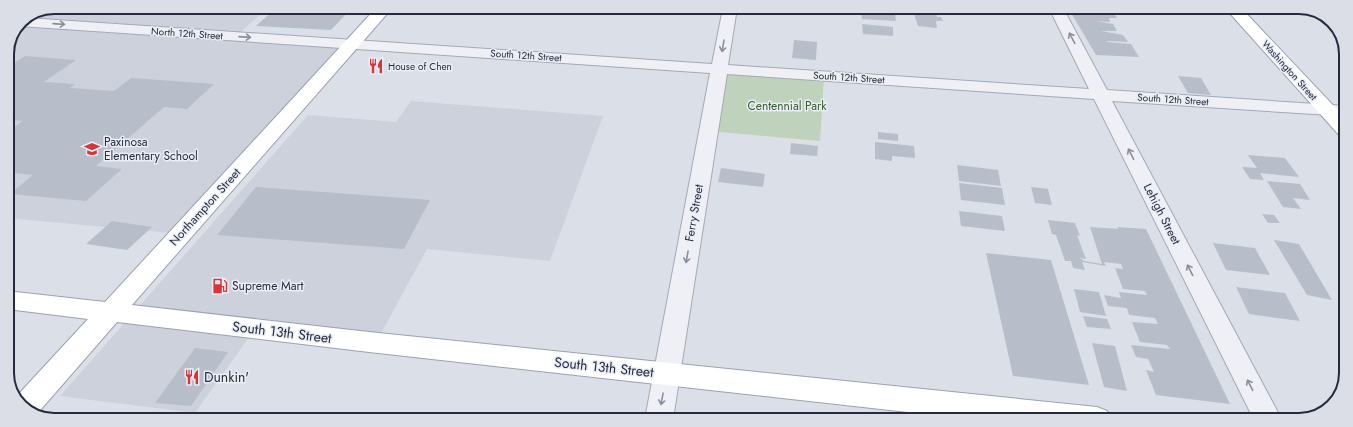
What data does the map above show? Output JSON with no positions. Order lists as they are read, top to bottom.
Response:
{
  "streets": {
    "main road": ["Washington Street", "Northampton Street", "South 13th Street"],
    "street": [
      "North 12th Street",
      "South 12th Street",
      "Ferry Street",
      "Lehigh Street"
    ]
  },
  "crossings": [
    ["North 12th Street", "South 12th Street"],
    ["North 12th Street", "Northampton Street"],
    ["South 12th Street", "Washington Street"],
    ["South 12th Street", "Northampton Street"],
    ["South 12th Street", "Ferry Street"],
    ["South 12th Street", "Lehigh Street"],
    ["Northampton Street", "South 13th Street"],
    ["Ferry Street", "South 13th Street"]
  ],
  "one_way": ["North 12th Street", "Ferry Street", "Lehigh Street"],
  "parks": ["Centennial Park"],
  "places": {
    "restaurant": ["House of Chen", "Dunkin'"],
    "school or university": ["Paxinosa Elementary School"],
    "fuel station": ["Supreme Mart"]
  }
}
